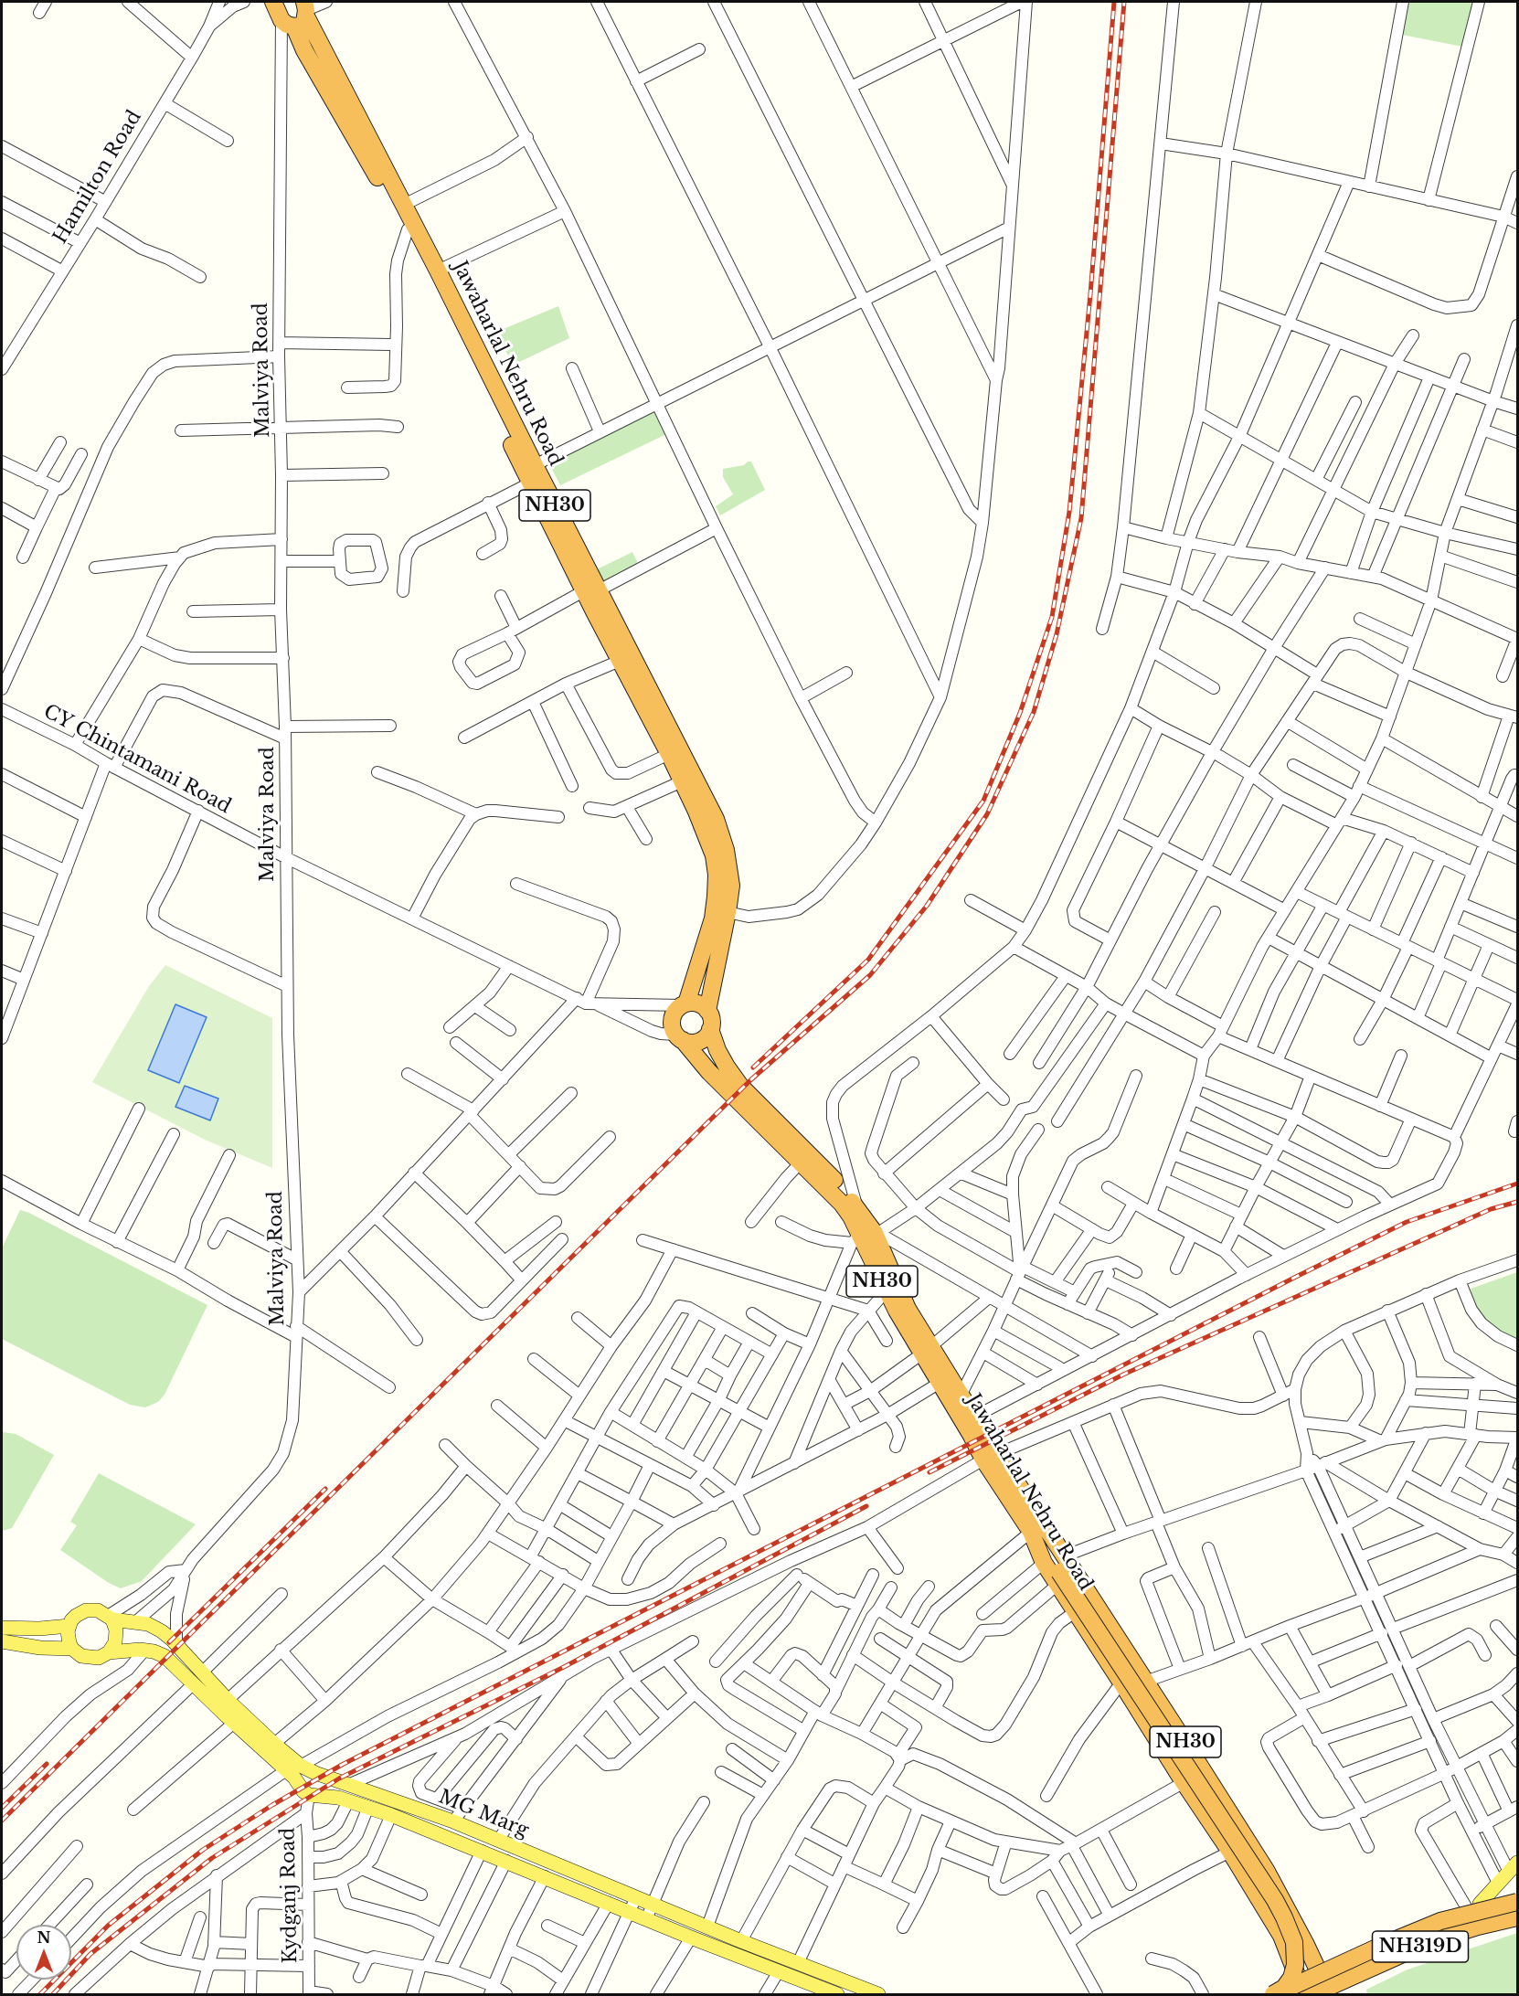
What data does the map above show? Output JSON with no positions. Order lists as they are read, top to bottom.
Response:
{
  "streets": {
    "highway": ["Jawaharlal Nehru Road", "NH30", "NH319D"],
    "main road": ["MG Marg"],
    "street": [
      "Hamilton Road",
      "Malviya Road",
      "CY Chintamani Road",
      "Kydganj Road"
    ]
  },
  "crossings": [
    ["Jawaharlal Nehru Road", "Malviya Road"],
    ["Jawaharlal Nehru Road", "NH30"],
    ["Jawaharlal Nehru Road", "CY Chintamani Road"],
    ["Malviya Road", "CY Chintamani Road"],
    ["Malviya Road", "MG Marg"],
    ["NH30", "NH319D"],
    ["MG Marg", "Kydganj Road"]
  ],
  "north": "top"
}
